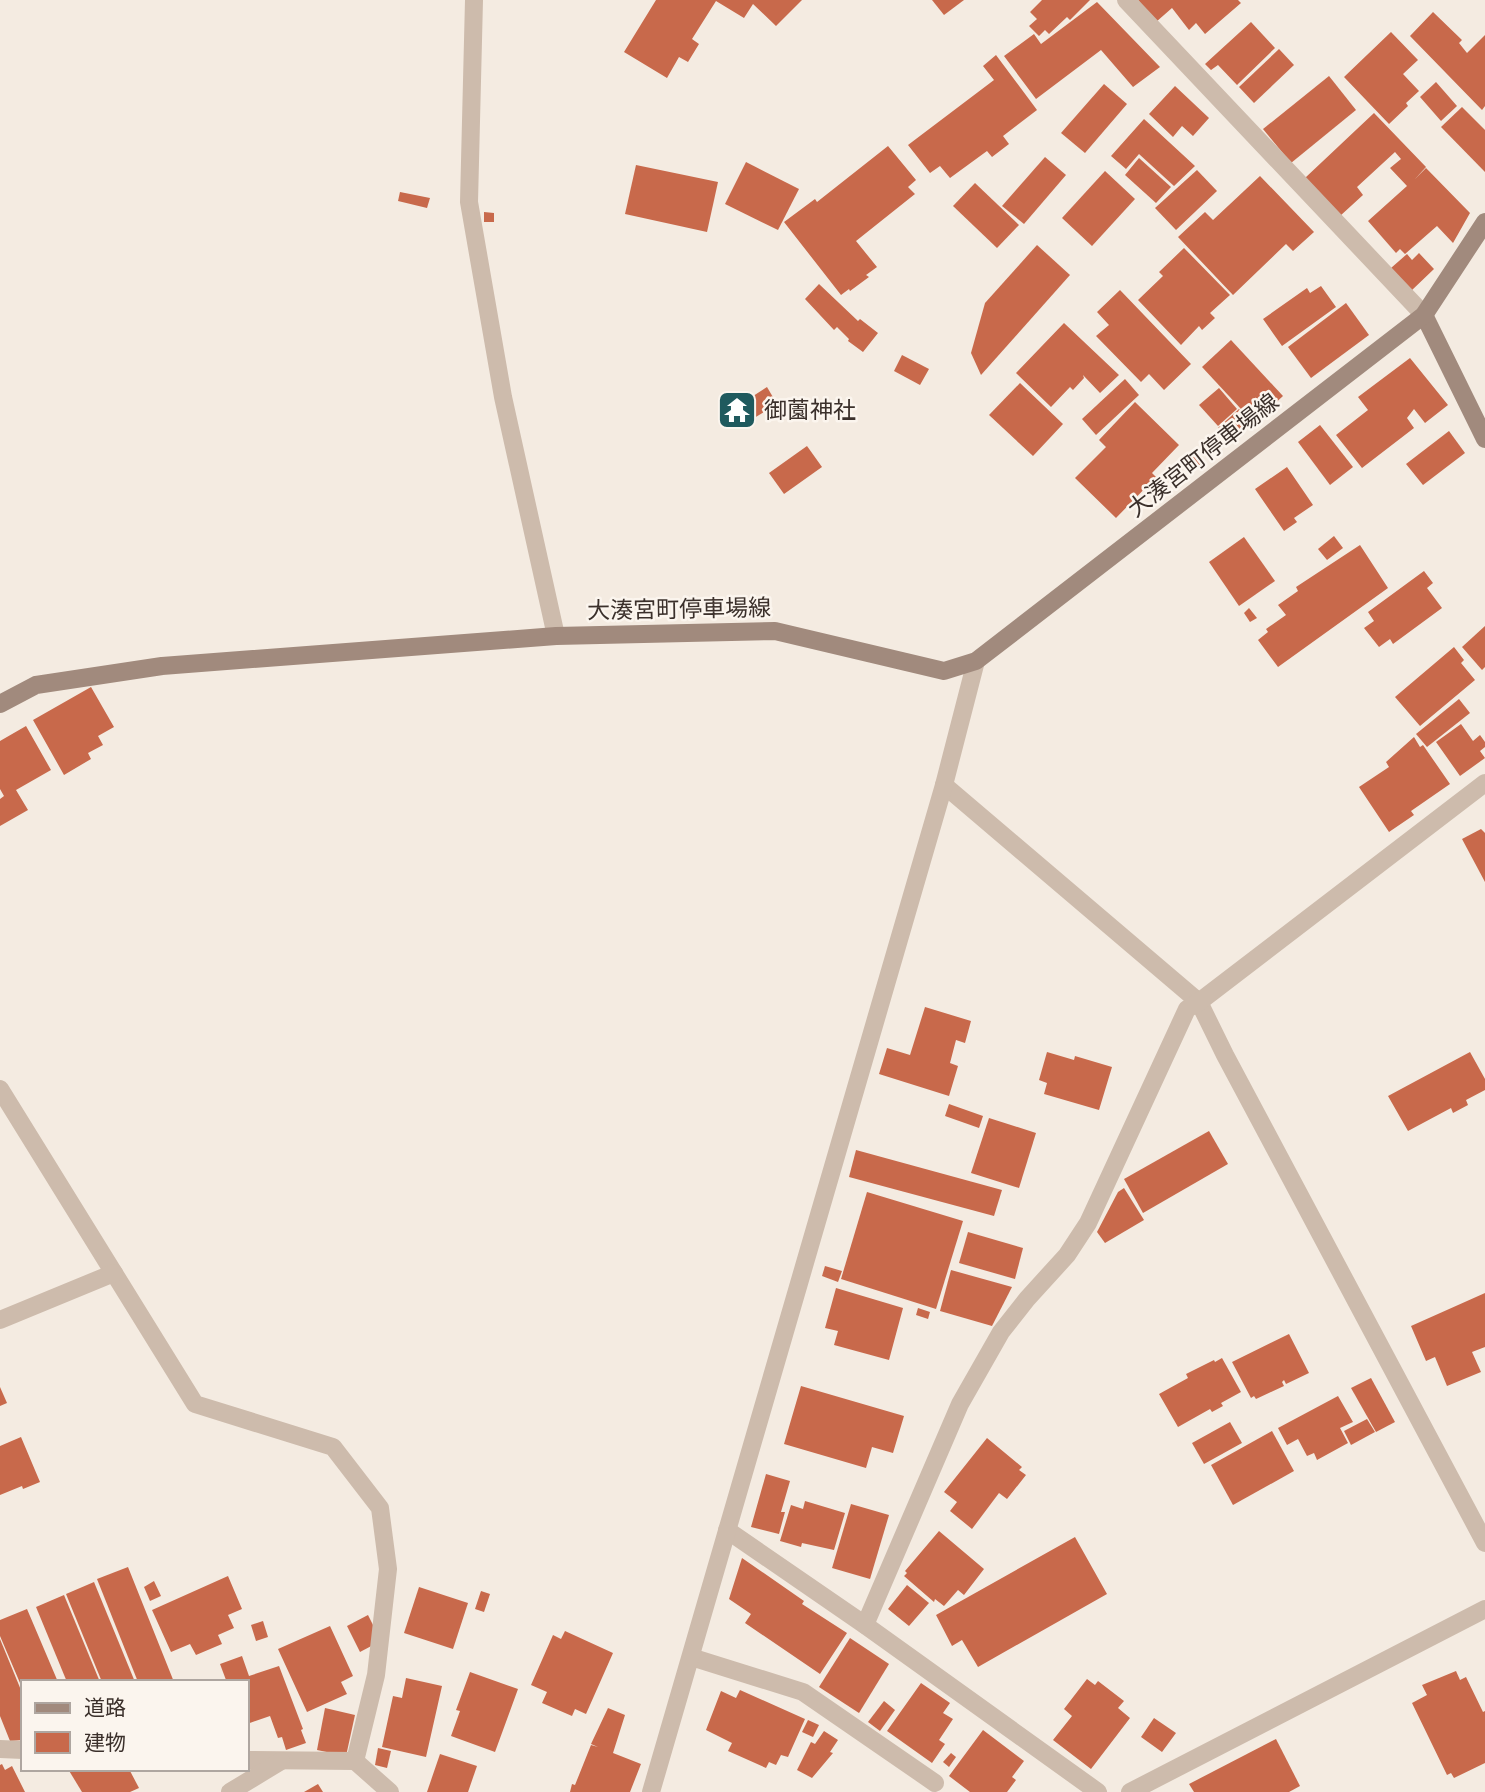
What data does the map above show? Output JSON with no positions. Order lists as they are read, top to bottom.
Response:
{
  "streets": {
    "main road": ["大湊宮町停車場線"]
  },
  "places": {
    "temple": ["御薗神社"]
  },
  "legend": ["道路", "建物"]
}
